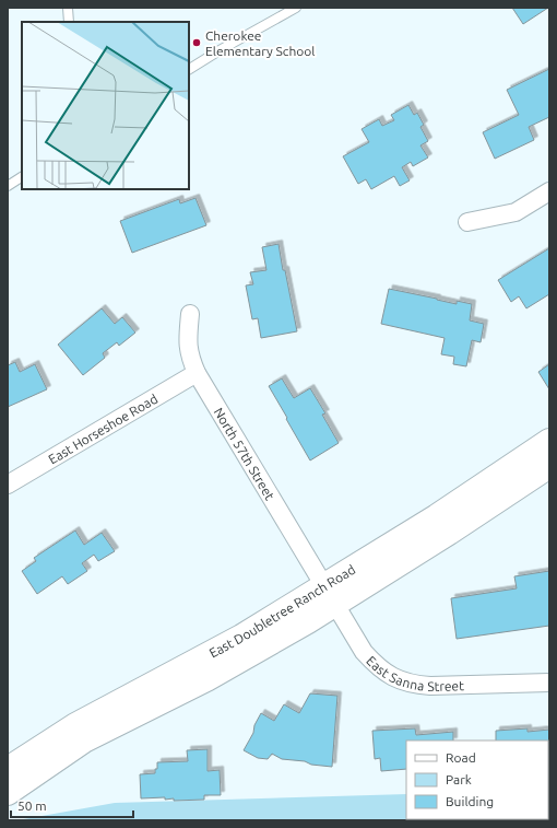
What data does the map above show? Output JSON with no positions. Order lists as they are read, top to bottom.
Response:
{
  "streets": {
    "main road": ["East Doubletree Ranch Road"],
    "street": ["East Horseshoe Road", "North 57th Street", "East Sanna Street"]
  },
  "crossings": [
    ["East Horseshoe Road", "North 57th Street"],
    ["North 57th Street", "East Doubletree Ranch Road"],
    ["North 57th Street", "East Sanna Street"],
    ["East Doubletree Ranch Road", "East Sanna Street"]
  ],
  "places": ["Cherokee Elementary School"],
  "legend": ["Road", "Park", "Building"],
  "scale_bar": "50 m"
}
